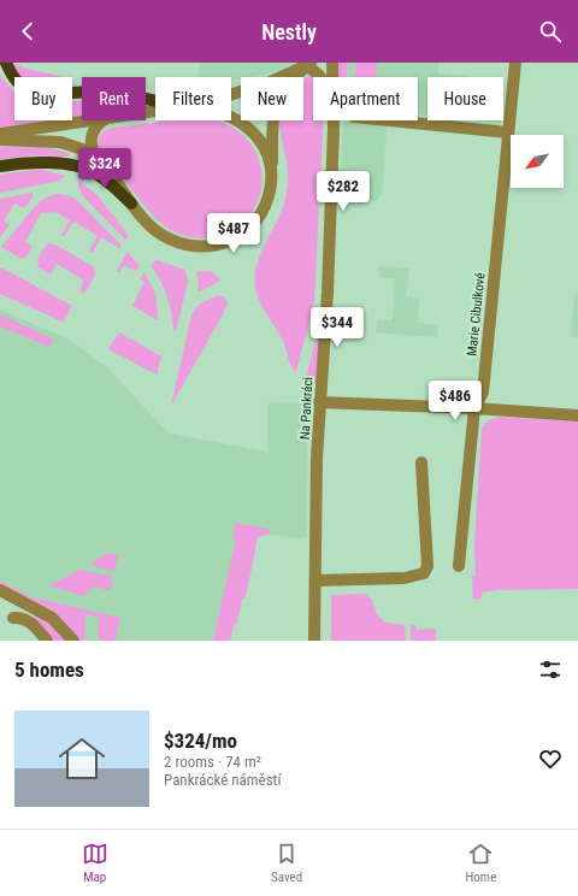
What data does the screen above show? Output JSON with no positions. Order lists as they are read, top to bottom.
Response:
{
  "streets": {
    "street": ["Marie Cibulkové", "Na Pankráci"]
  },
  "north": "bottom left",
  "page": {
    "header": "Nestly",
    "chip": [
      "Buy",
      "Rent",
      "Filters",
      "New",
      "Apartment",
      "House"
    ],
    "price": [
      "$324",
      "$282",
      "$487",
      "$344",
      "$486"
    ],
    "heading": "5 homes",
    "list": [
      {
        "name": "$324/mo",
        "note": "2 rooms · 74 m² · Pankrácké náměstí"
      }
    ],
    "tabs": ["Map", "Saved", "Home"]
  }
}
